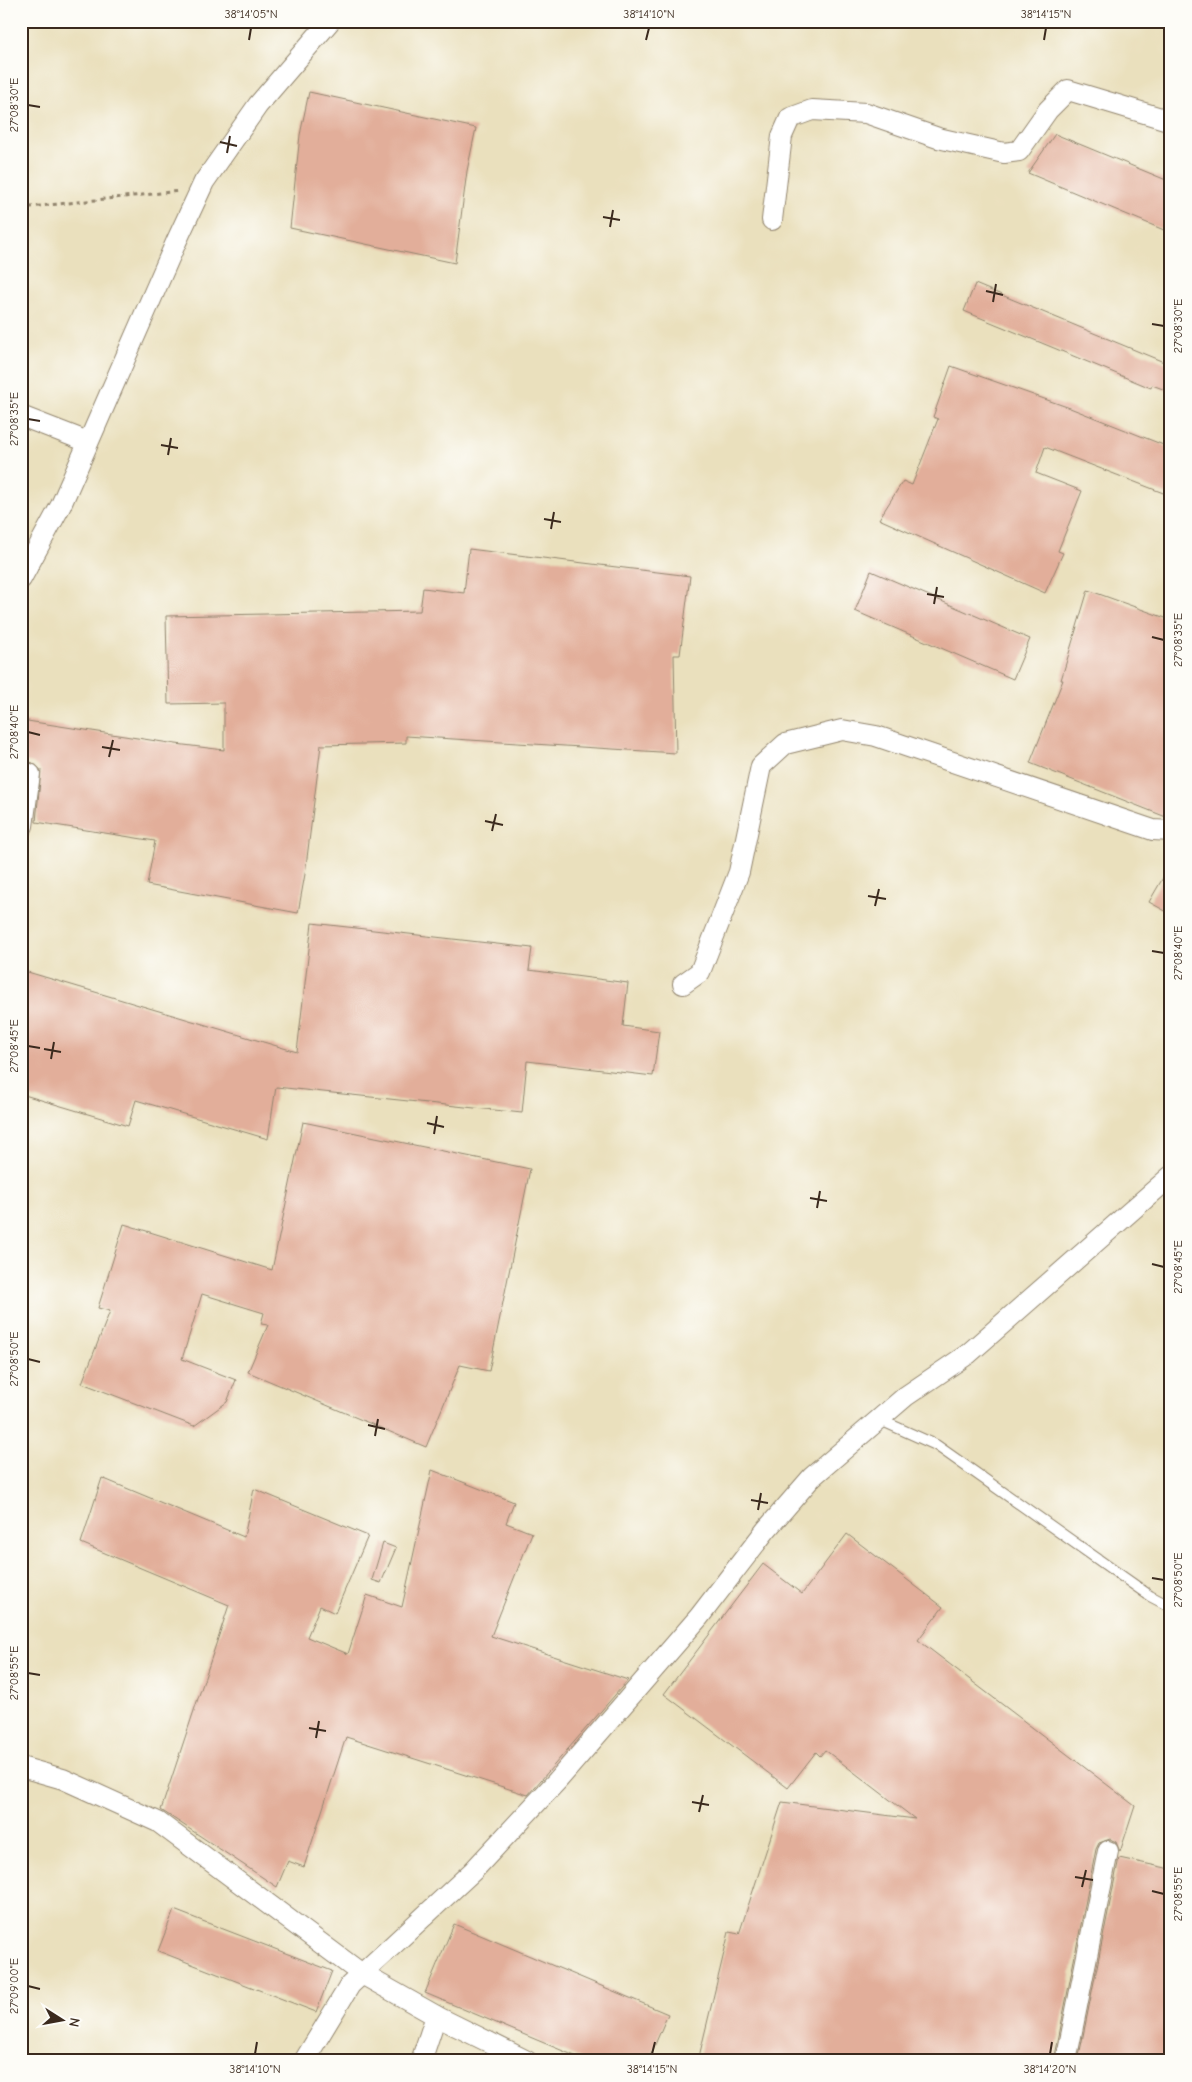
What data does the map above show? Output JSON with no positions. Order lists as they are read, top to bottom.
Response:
{
  "north": "right",
  "coordinates": [
    "38°14'05\"N",
    "38°14'10\"N",
    "38°14'15\"N",
    "27°08'30\"E",
    "27°08'35\"E",
    "27°08'40\"E",
    "27°08'45\"E",
    "27°08'50\"E",
    "27°08'55\"E",
    "27°09'00\"E",
    "38°14'20\"N"
  ]
}
